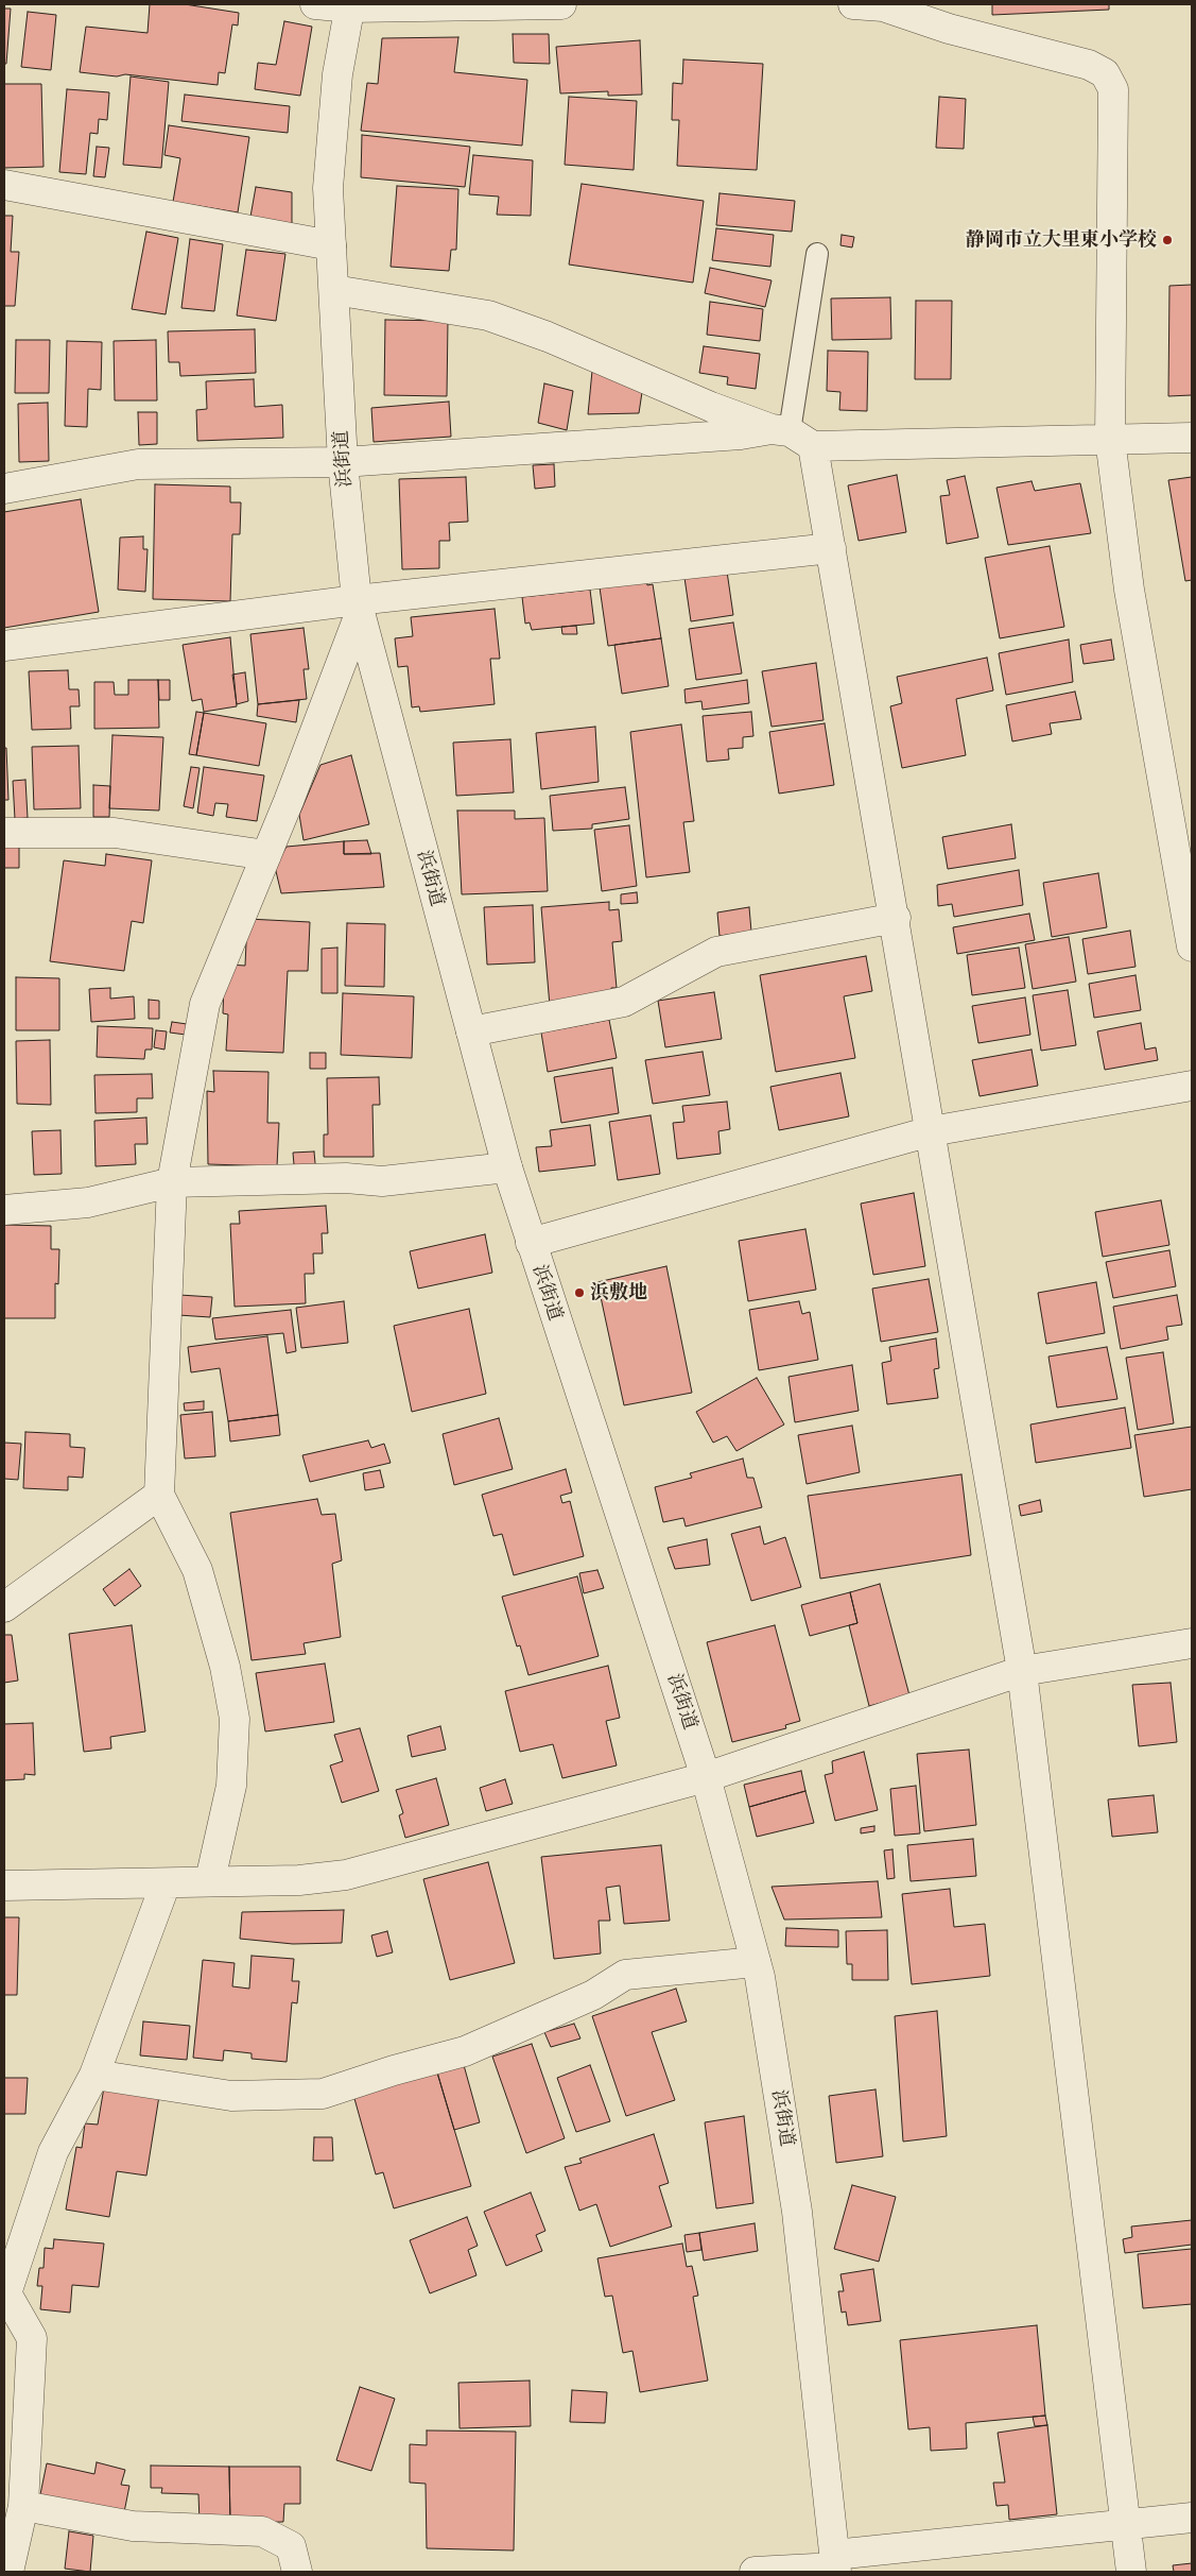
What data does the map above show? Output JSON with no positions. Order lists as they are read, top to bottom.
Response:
{
  "streets": {
    "street": ["浜街道"]
  },
  "places": ["静岡市立大里東小学校", "浜敷地"]
}
